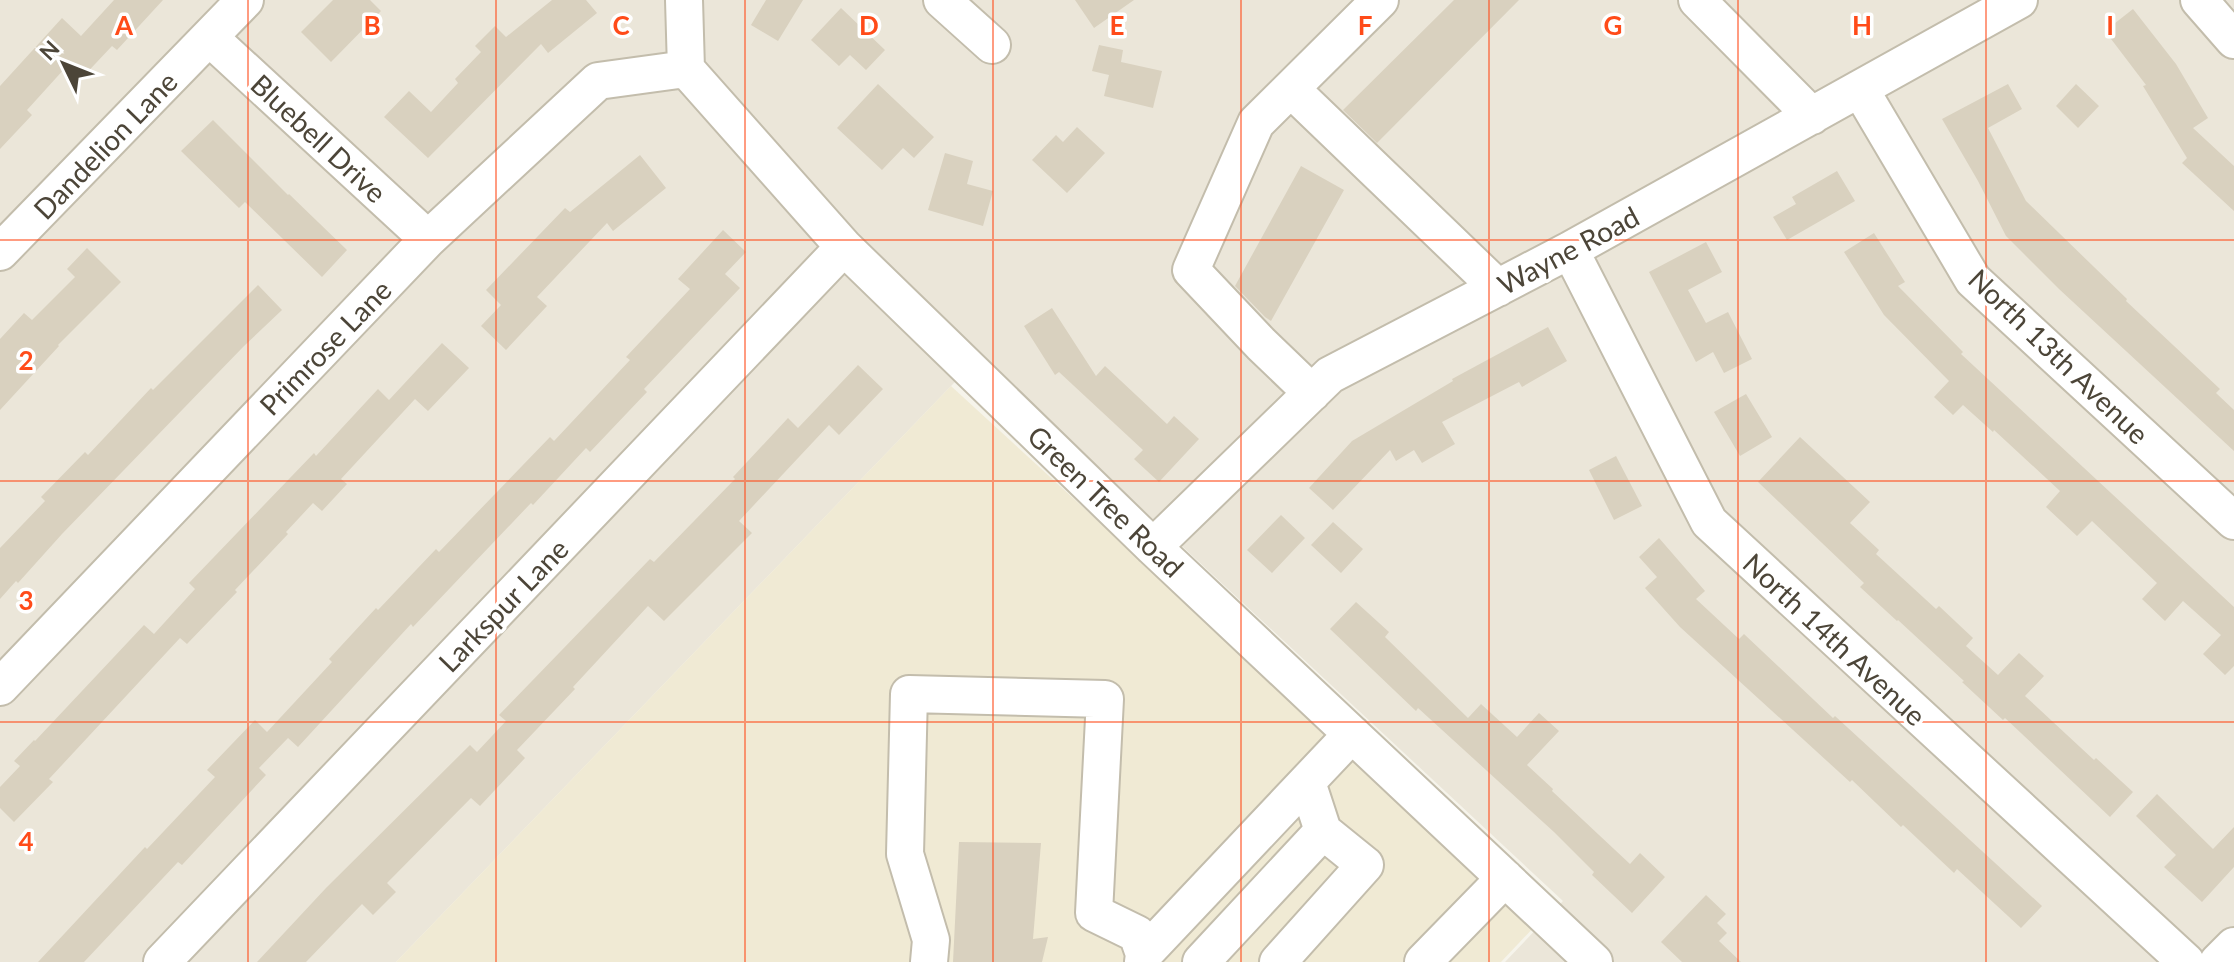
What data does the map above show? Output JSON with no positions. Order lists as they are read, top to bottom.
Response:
{
  "streets": {
    "street": [
      "Bluebell Drive",
      "Dandelion Lane",
      "Wayne Road",
      "Primrose Lane",
      "North 13th Avenue",
      "Green Tree Road",
      "Larkspur Lane",
      "North 14th Avenue"
    ]
  },
  "crossings": [
    ["Bluebell Drive", "Dandelion Lane"],
    ["Bluebell Drive", "Primrose Lane"],
    ["Wayne Road", "North 13th Avenue"],
    ["Wayne Road", "Green Tree Road"],
    ["Wayne Road", "North 14th Avenue"],
    ["Primrose Lane", "Green Tree Road"],
    ["Green Tree Road", "Larkspur Lane"]
  ],
  "north": "top left",
  "grid": {
    "columns": [
      "A",
      "B",
      "C",
      "D",
      "E",
      "F",
      "G",
      "H",
      "I"
    ],
    "rows": ["2", "3", "4"]
  }
}
